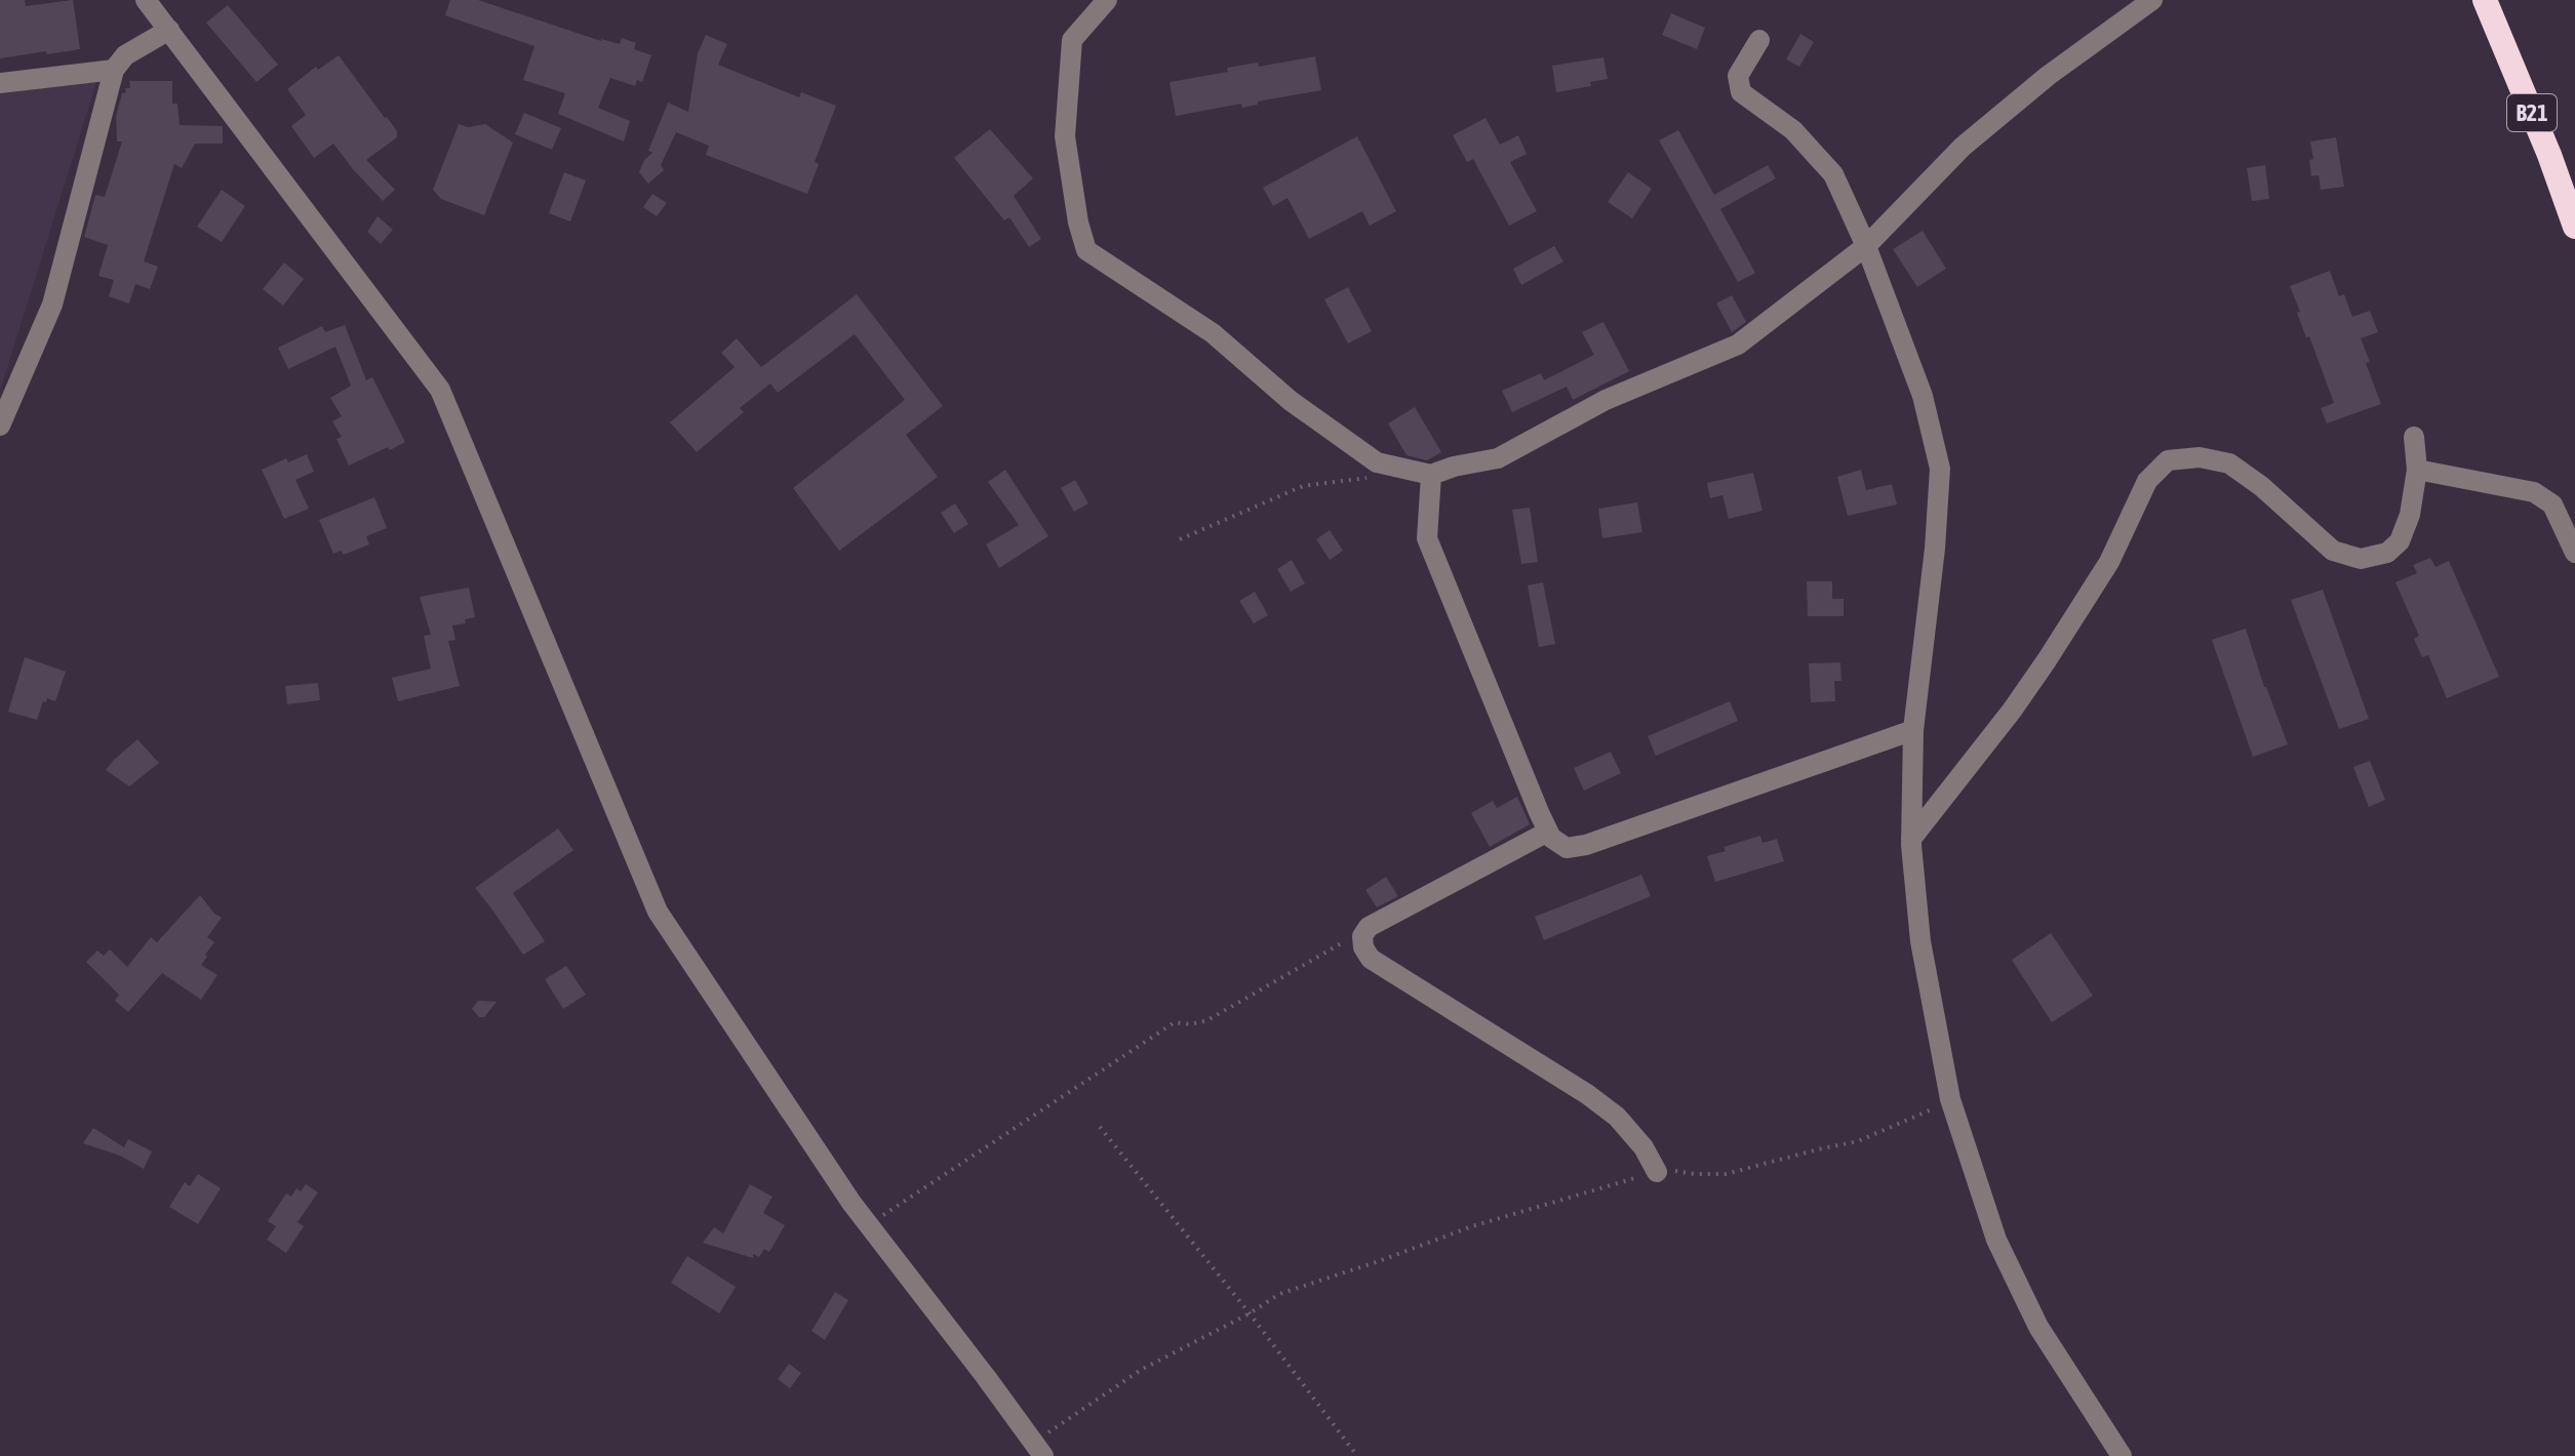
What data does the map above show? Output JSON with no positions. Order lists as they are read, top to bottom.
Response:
{
  "streets": {
    "highway": ["B21"]
  }
}
